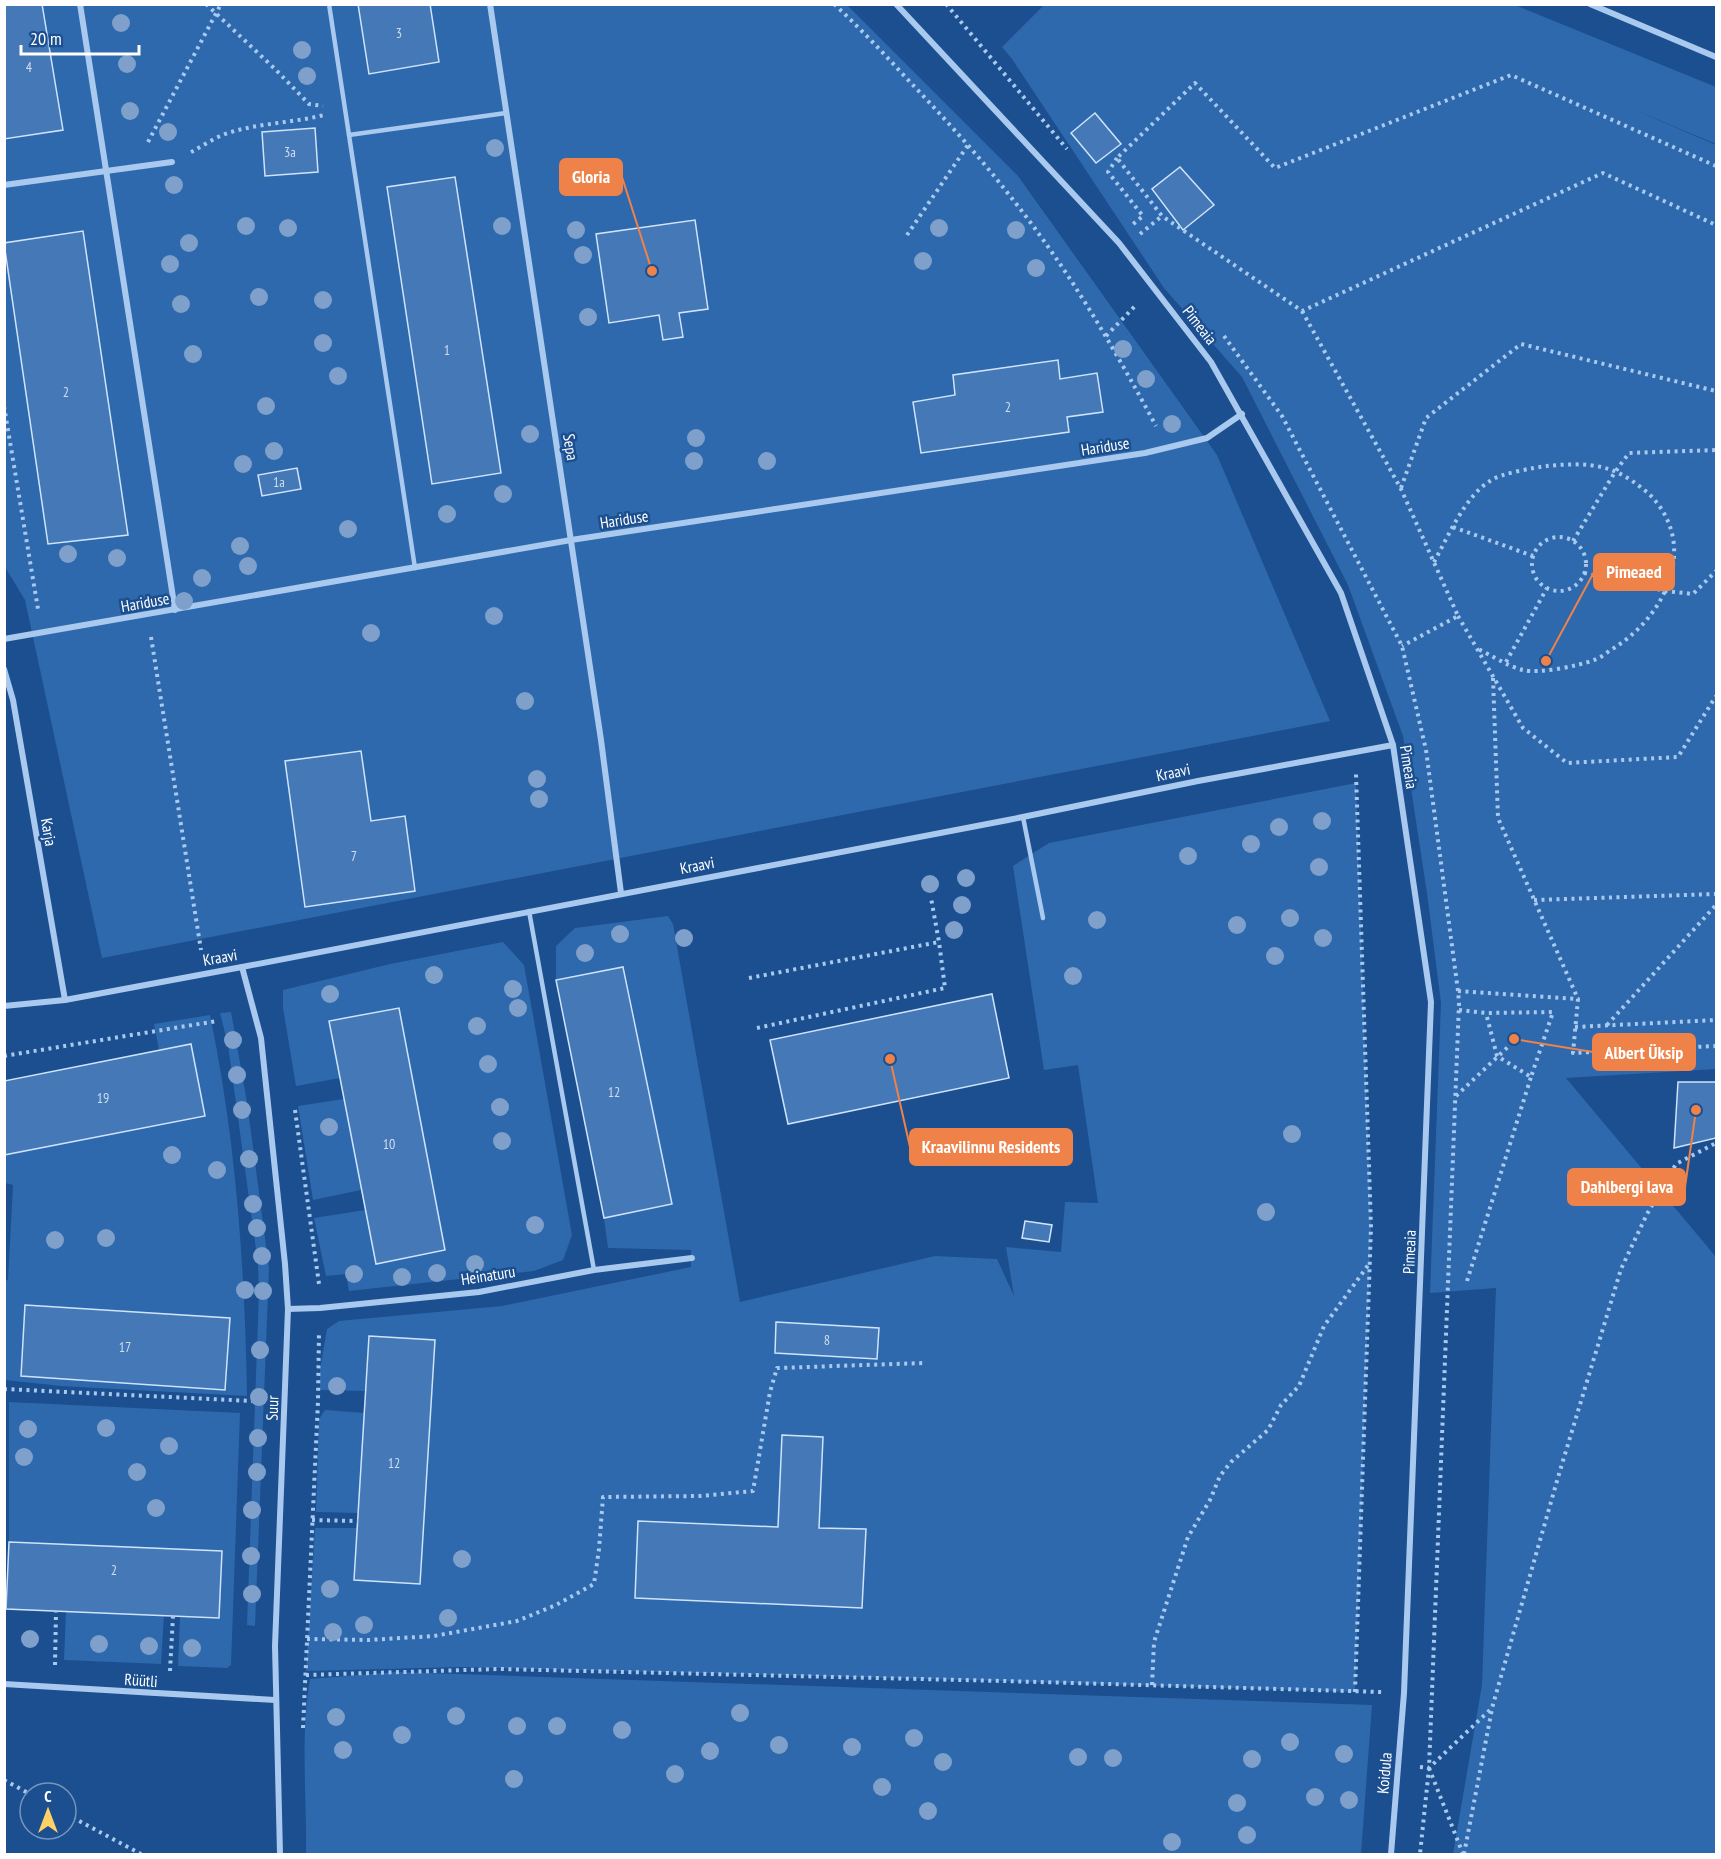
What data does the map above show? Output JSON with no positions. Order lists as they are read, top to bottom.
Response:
{
  "streets": {
    "street": [
      "Pimeaia",
      "Hariduse",
      "Sepa",
      "Kraavi",
      "Karja",
      "Heinaturu",
      "Suur",
      "Rüütli",
      "Koidula"
    ]
  },
  "crossings": [
    ["Pimeaia", "Hariduse"],
    ["Pimeaia", "Kraavi"],
    ["Pimeaia", "Koidula"],
    ["Hariduse", "Sepa"],
    ["Sepa", "Kraavi"],
    ["Kraavi", "Karja"],
    ["Kraavi", "Suur"],
    ["Heinaturu", "Suur"],
    ["Suur", "Rüütli"]
  ],
  "places": [
    "Gloria",
    "Pimeaed",
    "Albert Üksip",
    "Kraavilinnu Residents",
    "Dahlbergi lava"
  ],
  "house_numbers": [
    "3",
    "4",
    "3a",
    "1",
    "2",
    "2",
    "1a",
    "7",
    "12",
    "19",
    "10",
    "8",
    "17",
    "12",
    "2"
  ],
  "scale_bar": "20 m",
  "north": "top"
}
